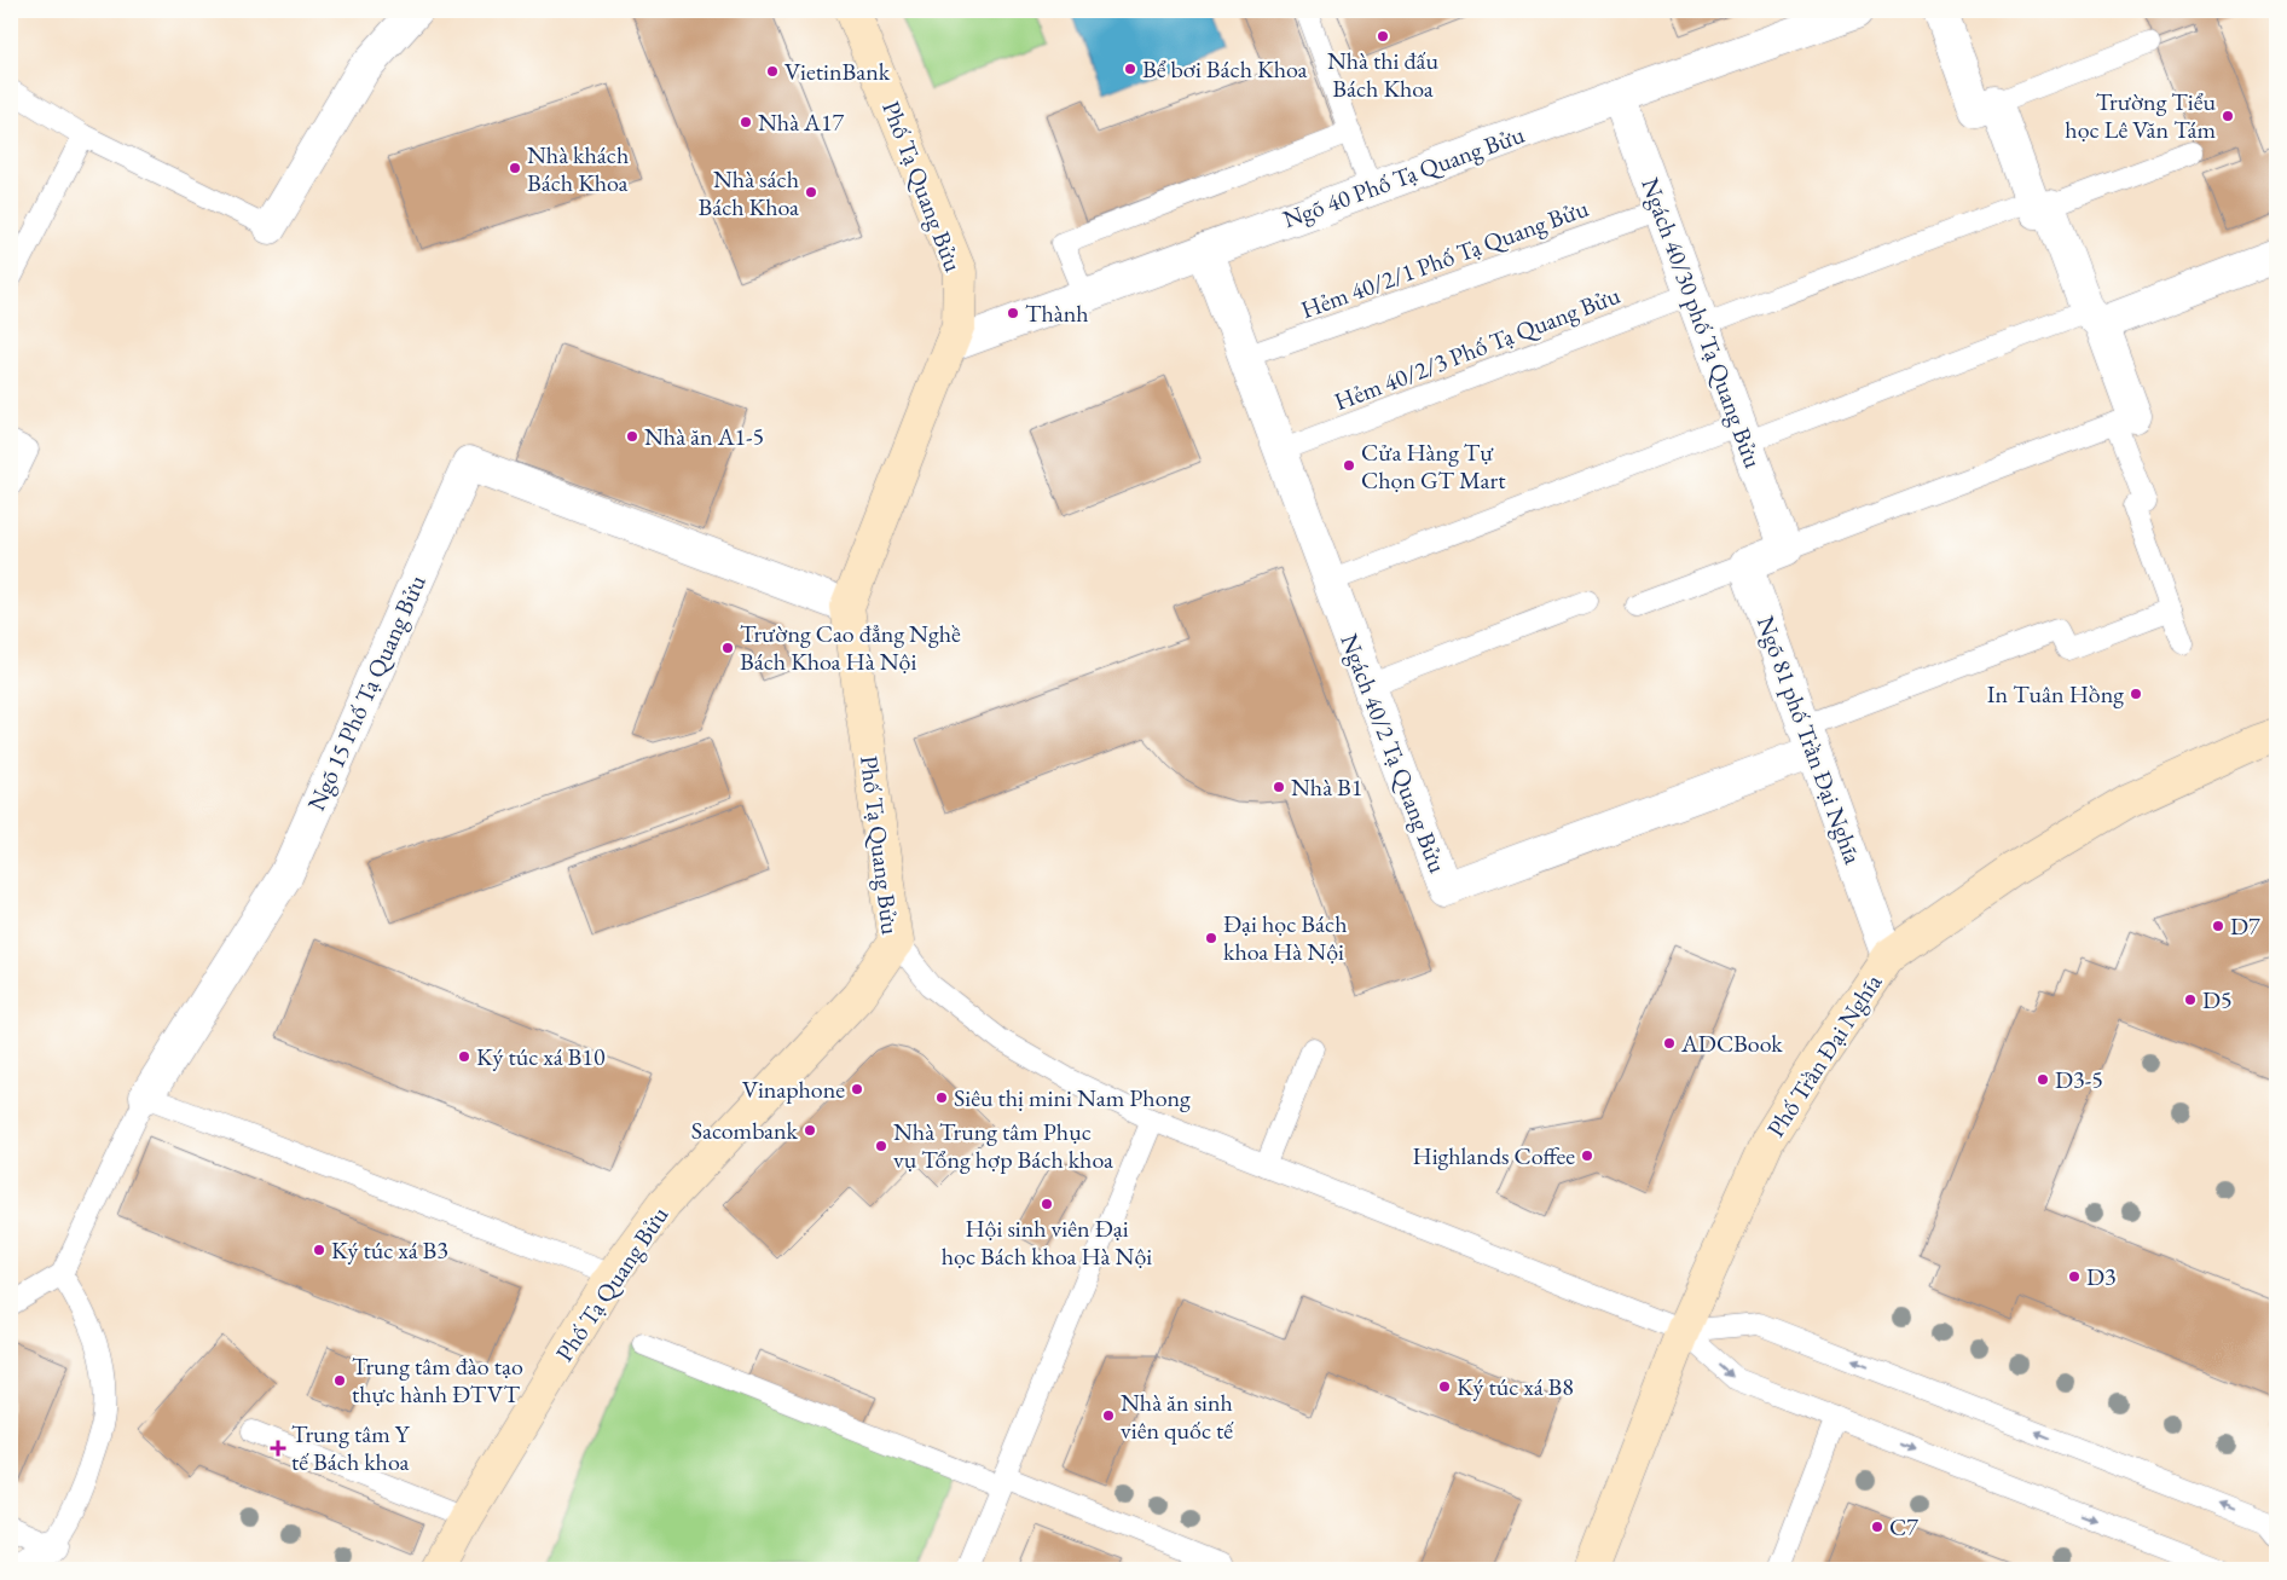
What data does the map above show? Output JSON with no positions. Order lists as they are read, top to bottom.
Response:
{
  "streets": {
    "street": [
      "Ngõ 40 Phố Tạ Quang Bửu",
      "Phố Tạ Quang Bửu",
      "Ngách 40/30 phố Tạ Quang Bửu",
      "Ngõ 15 Phố Tạ Quang Bửu",
      "Ngõ 81 phố Trần Đại Nghĩa",
      "Ngách 40/2 Tạ Quang Bửu",
      "Phố Trần Đại Nghĩa"
    ],
    "lane": ["Hẻm 40/2/1 Phố Tạ Quang Bửu", "Hẻm 40/2/3 Phố Tạ Quang Bửu"]
  },
  "crossings": [
    ["Ngõ 40 Phố Tạ Quang Bửu", "Phố Tạ Quang Bửu"],
    ["Ngõ 40 Phố Tạ Quang Bửu", "Ngách 40/30 phố Tạ Quang Bửu"],
    ["Ngõ 40 Phố Tạ Quang Bửu", "Ngách 40/2 Tạ Quang Bửu"],
    ["Phố Tạ Quang Bửu", "Ngõ 15 Phố Tạ Quang Bửu"],
    ["Hẻm 40/2/1 Phố Tạ Quang Bửu", "Ngách 40/30 phố Tạ Quang Bửu"],
    ["Hẻm 40/2/1 Phố Tạ Quang Bửu", "Ngách 40/2 Tạ Quang Bửu"],
    ["Ngách 40/30 phố Tạ Quang Bửu", "Hẻm 40/2/3 Phố Tạ Quang Bửu"],
    ["Hẻm 40/2/3 Phố Tạ Quang Bửu", "Ngách 40/2 Tạ Quang Bửu"],
    ["Ngõ 81 phố Trần Đại Nghĩa", "Ngách 40/2 Tạ Quang Bửu"],
    ["Ngõ 81 phố Trần Đại Nghĩa", "Phố Trần Đại Nghĩa"]
  ],
  "places": {
    "other": [
      "Nhà thi đấu Bách Khoa",
      "Bể bơi Bách Khoa",
      "VietinBank",
      "Trường Tiểu học Lê Văn Tám",
      "Nhà A17",
      "Nhà khách Bách Khoa",
      "Nhà sách Bách Khoa",
      "Thành",
      "Nhà ăn A1-5",
      "Cửa Hàng Tự Chọn GT Mart",
      "Trường Cao đẳng Nghề Bách Khoa Hà Nội",
      "In Tuân Hồng",
      "Nhà B1",
      "D7",
      "Đại học Bách khoa Hà Nội",
      "D5",
      "ADCBook",
      "Ký túc xá B10",
      "D3-5",
      "Vinaphone",
      "Siêu thị mini Nam Phong",
      "Sacombank",
      "Nhà Trung tâm Phục vụ Tổng hợp Bách khoa",
      "Highlands Coffee",
      "Hội sinh viên Đại học Bách khoa Hà Nội",
      "Ký túc xá B3",
      "D3",
      "Trung tâm đào tạo thực hành ĐTVT",
      "Ký túc xá B8",
      "Nhà ăn sinh viên quốc tế",
      "C7"
    ],
    "health": ["Trung tâm Y tế Bách khoa"]
  }
}
